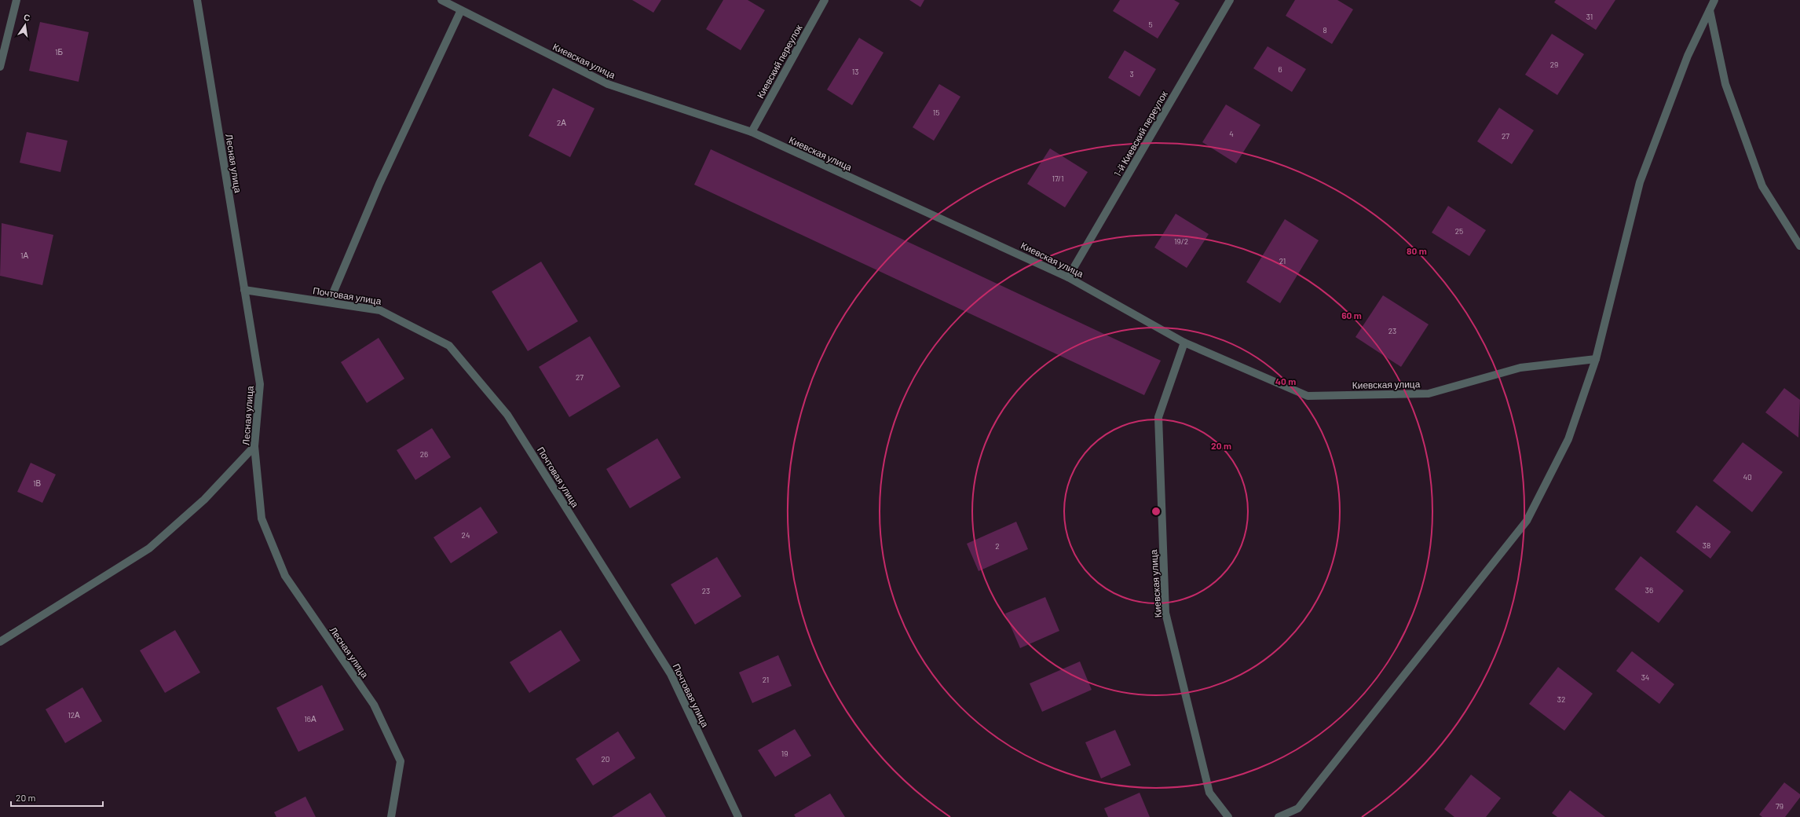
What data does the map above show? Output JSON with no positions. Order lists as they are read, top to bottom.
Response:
{
  "streets": {
    "street": [
      "Киевская улица",
      "Киевский переулок",
      "1-й Киевский переулок",
      "Лесная улица",
      "Почтовая улица"
    ]
  },
  "crossings": [
    ["Киевская улица", "Киевский переулок"],
    ["Киевская улица", "1-й Киевский переулок"],
    ["Лесная улица", "Почтовая улица"]
  ],
  "house_numbers": [
    "31",
    "5",
    "8",
    "1Б",
    "29",
    "6",
    "13",
    "3",
    "15",
    "2А",
    "4",
    "27",
    "17/1",
    "25",
    "19/2",
    "1А",
    "21",
    "23",
    "27",
    "26",
    "40",
    "1В",
    "24",
    "38",
    "2",
    "36",
    "23",
    "34",
    "21",
    "32",
    "12А",
    "16А",
    "19",
    "20",
    "79"
  ],
  "scale_bar": "20 m",
  "north": "top",
  "rings": [
    "80 m",
    "60 m",
    "40 m",
    "20 m"
  ]
}
